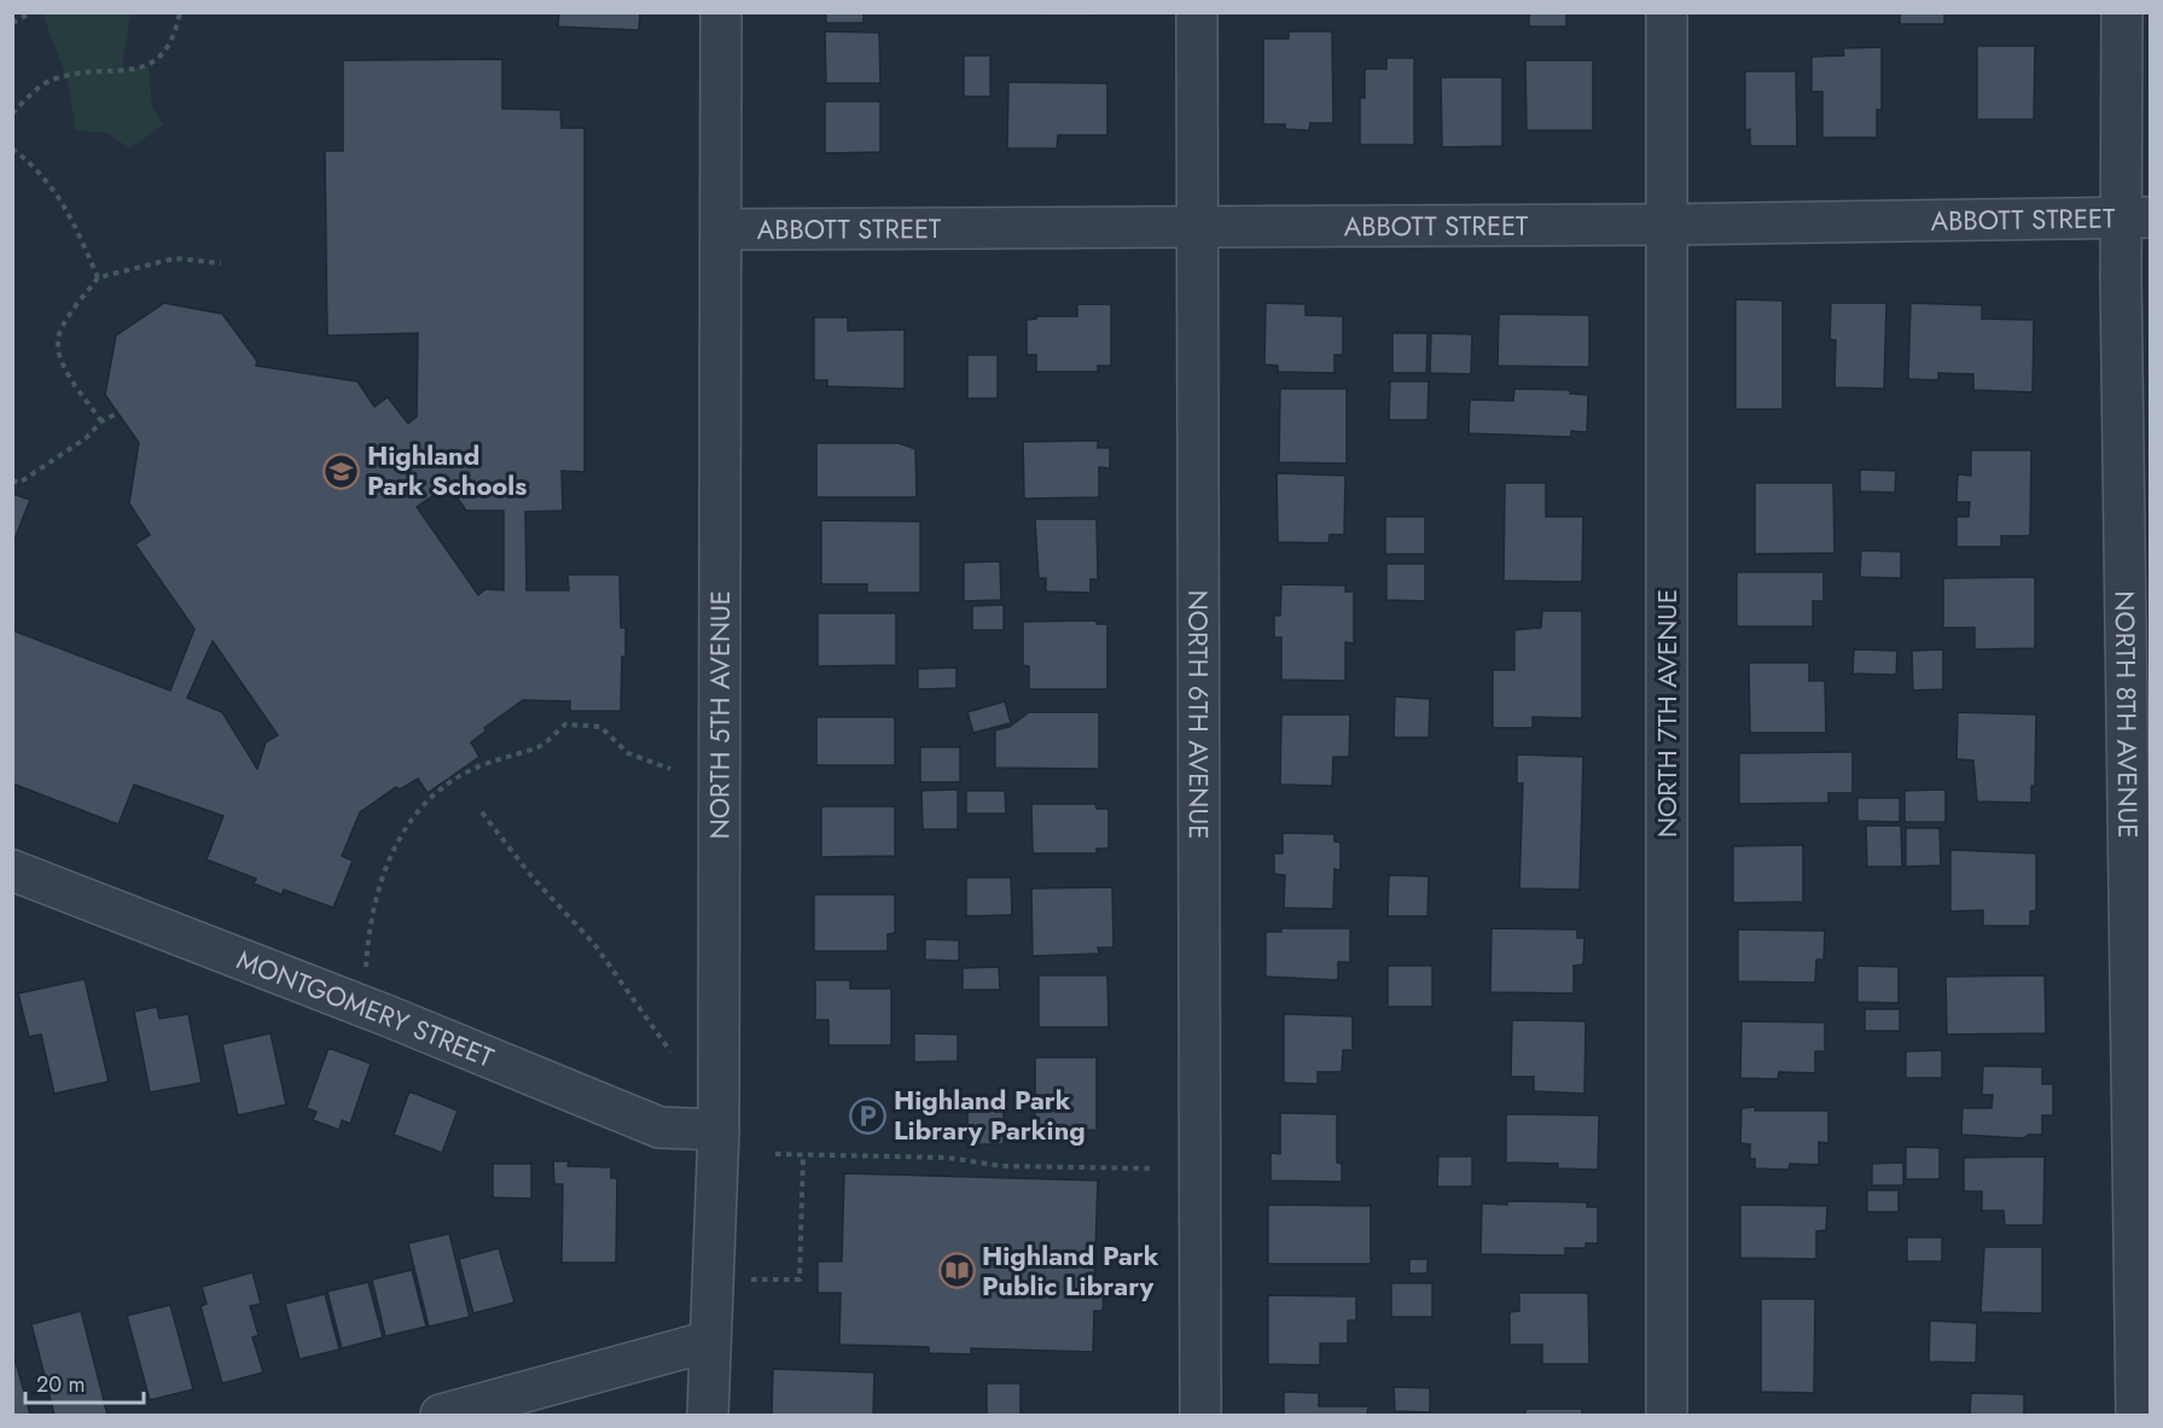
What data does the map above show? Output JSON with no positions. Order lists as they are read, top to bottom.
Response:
{
  "streets": {
    "street": [
      "ABBOTT STREET",
      "NORTH 6TH AVENUE",
      "NORTH 7TH AVENUE",
      "NORTH 5TH AVENUE",
      "NORTH 8TH AVENUE",
      "MONTGOMERY STREET"
    ]
  },
  "crossings": [
    ["ABBOTT STREET", "NORTH 6TH AVENUE"],
    ["ABBOTT STREET", "NORTH 7TH AVENUE"],
    ["ABBOTT STREET", "NORTH 5TH AVENUE"],
    ["ABBOTT STREET", "NORTH 8TH AVENUE"],
    ["NORTH 5TH AVENUE", "MONTGOMERY STREET"]
  ],
  "places": {
    "school or university": ["Highland Park Schools"],
    "parking": ["Highland Park Library Parking"],
    "library": ["Highland Park Public Library"]
  },
  "scale_bar": "20 m"
}
